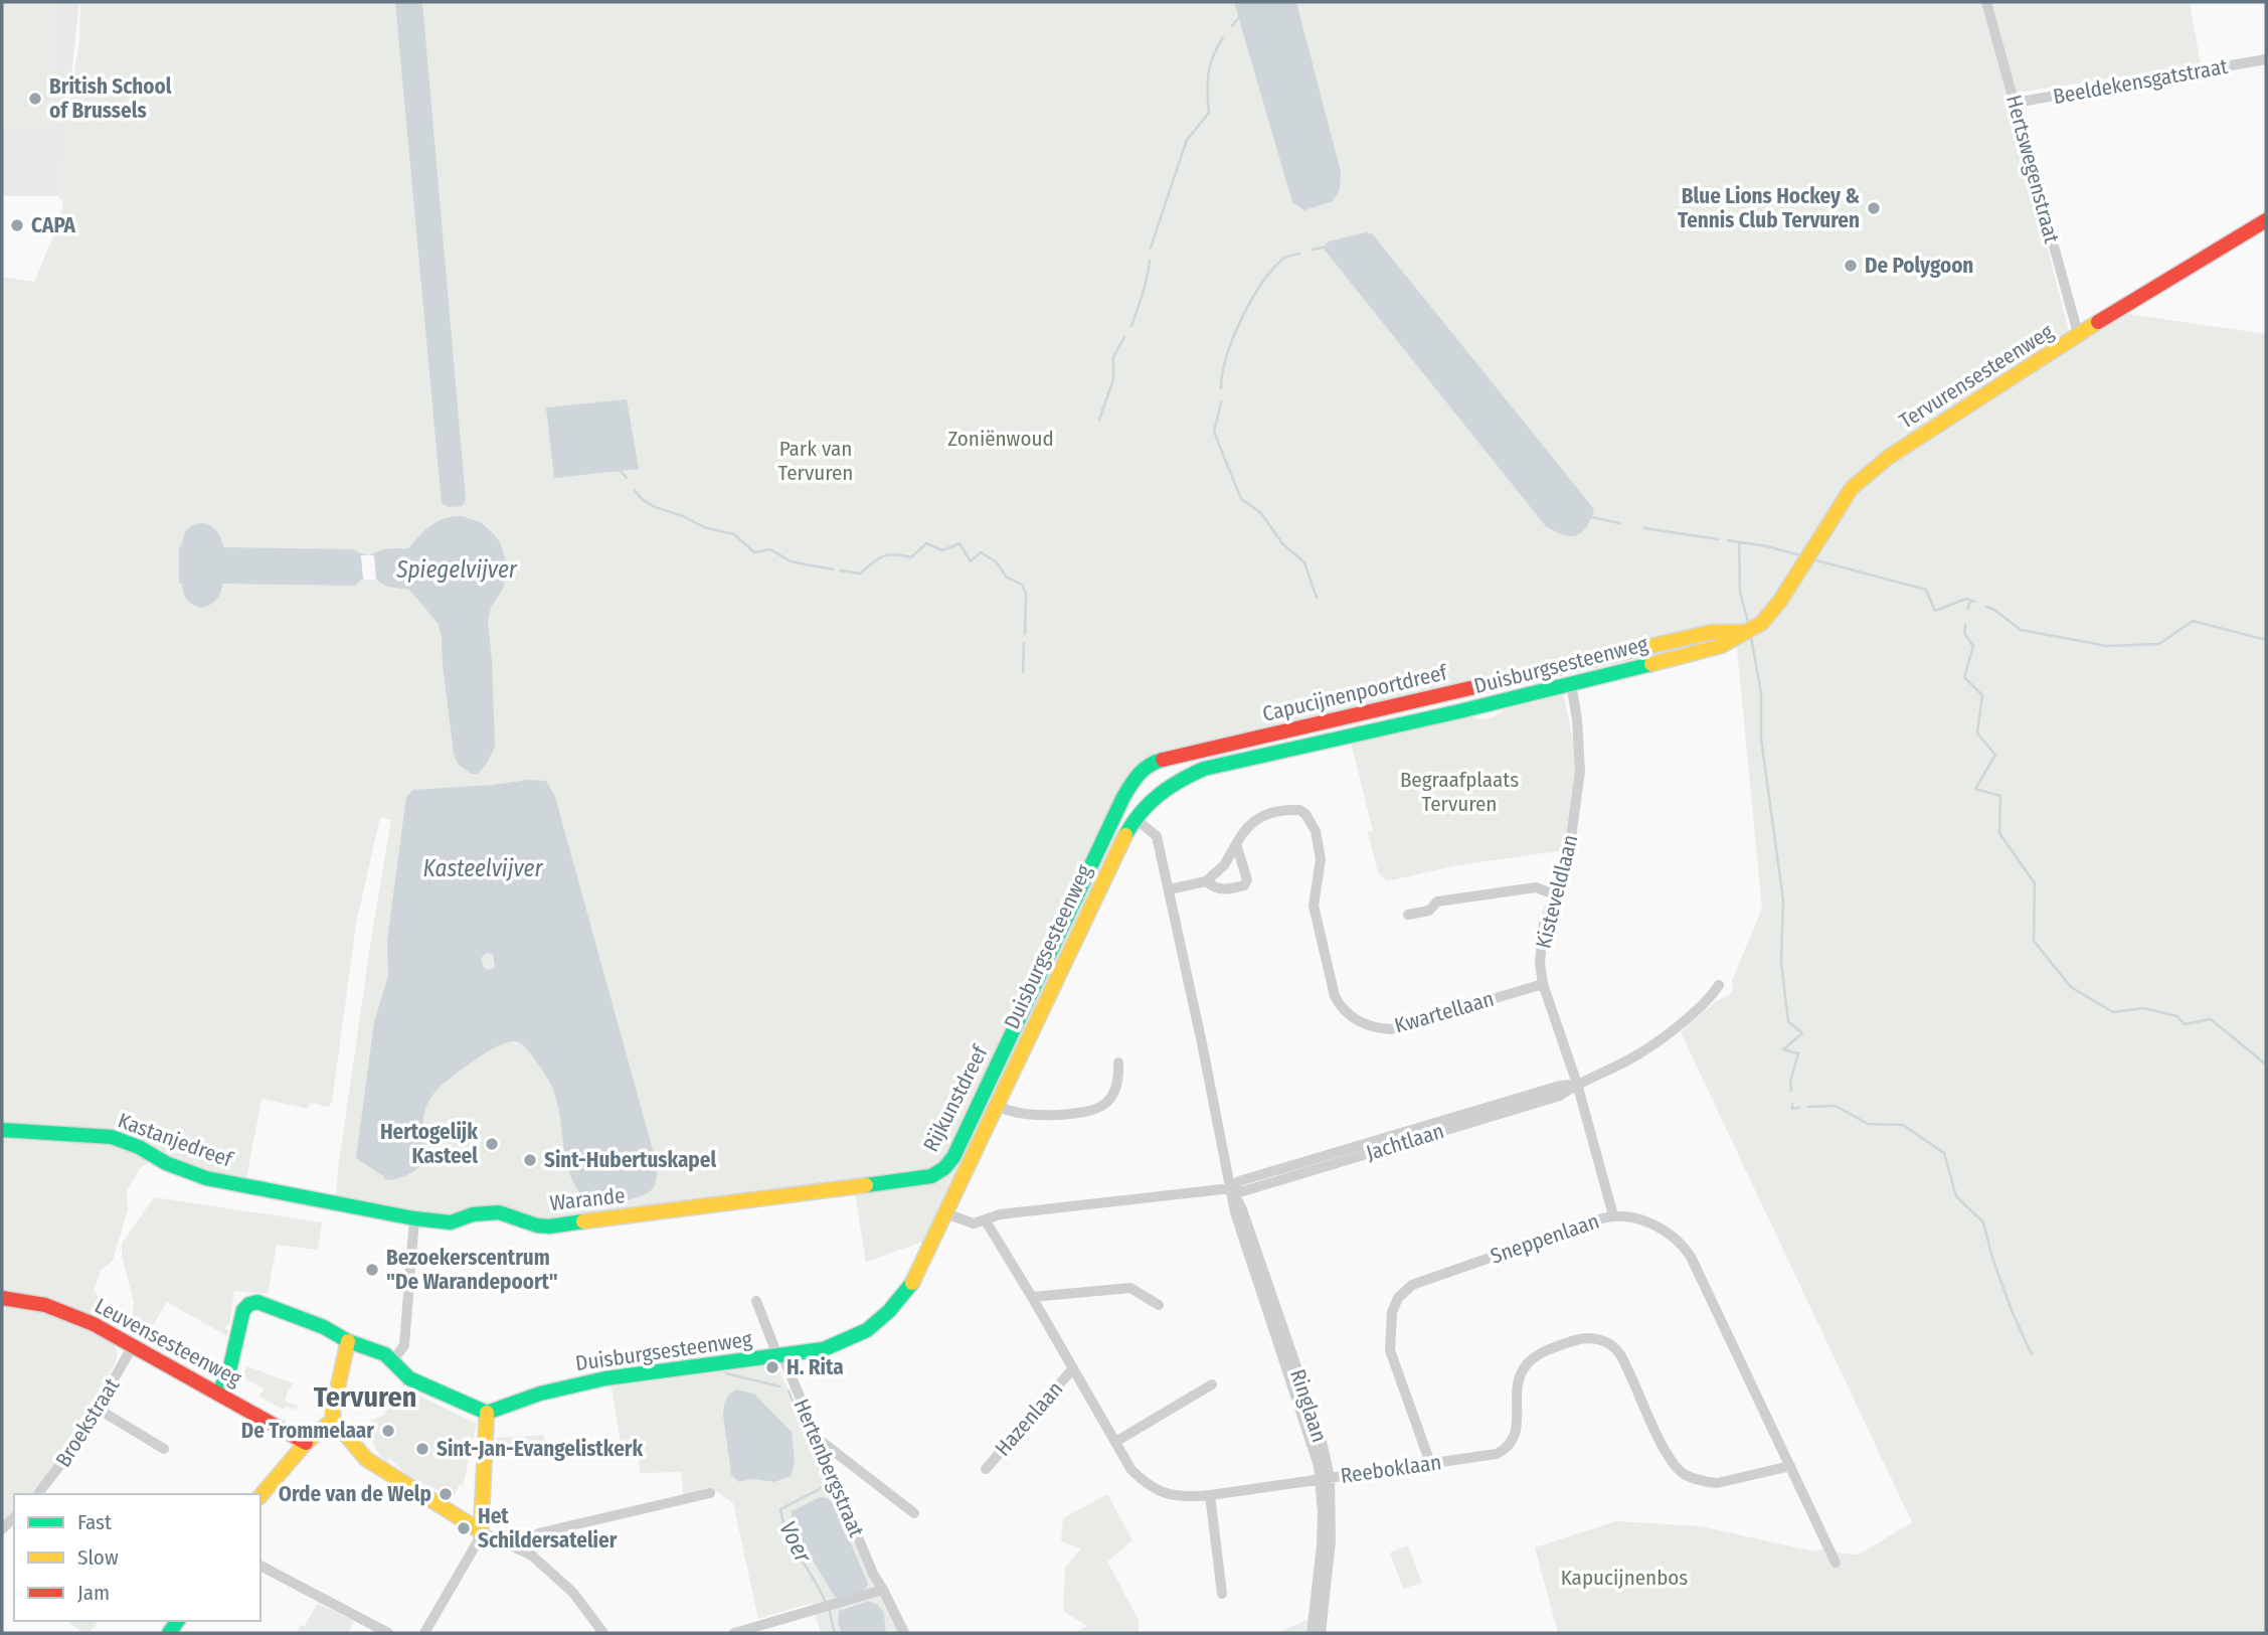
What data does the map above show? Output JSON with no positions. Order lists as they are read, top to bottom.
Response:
{
  "streets": {
    "street": [
      "Beeldekensgatstraat",
      "Hertswegenstraat",
      "Tervurensesteenweg",
      "Duisburgsesteenweg",
      "Capucijnenpoortdreef",
      "Kisteveldlaan",
      "Kwartellaan",
      "Rijkunstdreef",
      "Kastanjedreef",
      "Jachtlaan",
      "Warande",
      "Sneppenlaan",
      "Leuvensesteenweg",
      "Ringlaan",
      "Hazenlaan",
      "Broekstraat",
      "Hertenbergstraat",
      "Reeboklaan"
    ]
  },
  "crossings": [
    ["Beeldekensgatstraat", "Hertswegenstraat"],
    ["Hertswegenstraat", "Tervurensesteenweg"],
    ["Tervurensesteenweg", "Duisburgsesteenweg"],
    ["Duisburgsesteenweg", "Capucijnenpoortdreef"],
    ["Duisburgsesteenweg", "Kisteveldlaan"],
    ["Duisburgsesteenweg", "Jachtlaan"],
    ["Duisburgsesteenweg", "Ringlaan"],
    ["Duisburgsesteenweg", "Hertenbergstraat"],
    ["Capucijnenpoortdreef", "Rijkunstdreef"],
    ["Kisteveldlaan", "Kwartellaan"],
    ["Kisteveldlaan", "Jachtlaan"],
    ["Kisteveldlaan", "Sneppenlaan"],
    ["Rijkunstdreef", "Warande"],
    ["Kastanjedreef", "Warande"],
    ["Jachtlaan", "Ringlaan"],
    ["Jachtlaan", "Reeboklaan"],
    ["Sneppenlaan", "Reeboklaan"],
    ["Leuvensesteenweg", "Broekstraat"],
    ["Ringlaan", "Reeboklaan"],
    ["Hazenlaan", "Reeboklaan"]
  ],
  "districts": ["Tervuren"],
  "water": ["Spiegelvijver", "Kasteelvijver", "Voer"],
  "parks": [
    "Zoniënwoud",
    "Park van Tervuren",
    "Begraafplaats Tervuren",
    "Kapucijnenbos"
  ],
  "places": [
    "British School of Brussels",
    "Blue Lions Hockey & Tennis Club Tervuren",
    "CAPA",
    "De Polygoon",
    "Hertogelijk Kasteel",
    "Sint-Hubertuskapel",
    "Bezoekerscentrum \"De Warandepoort\"",
    "H. Rita",
    "De Trommelaar",
    "Sint-Jan-Evangelistkerk",
    "Orde van de Welp",
    "Het Schildersatelier"
  ],
  "legend": ["Fast", "Slow", "Jam"]
}
